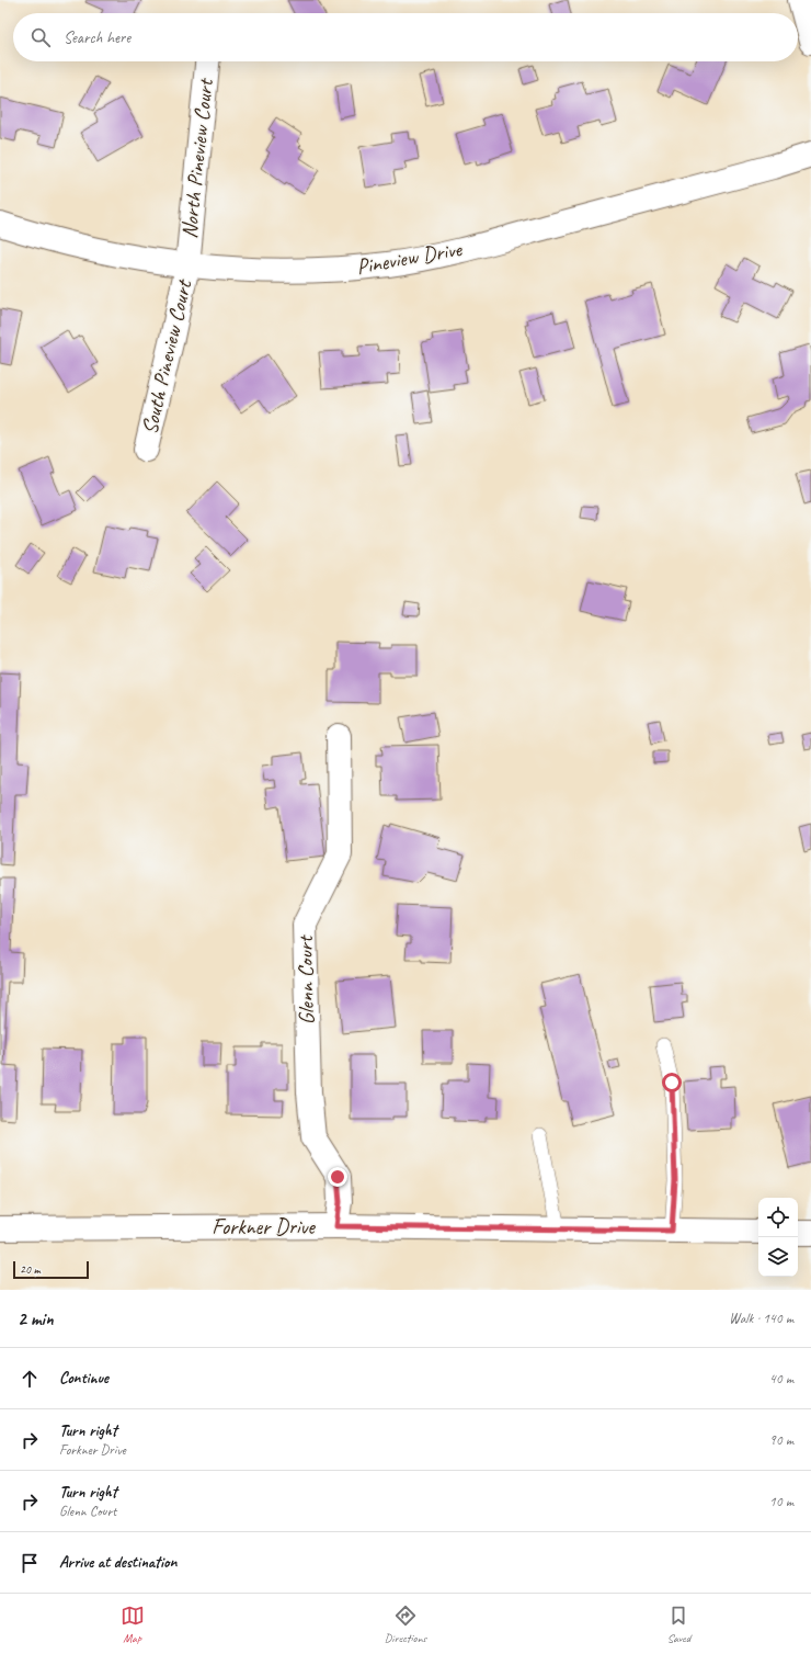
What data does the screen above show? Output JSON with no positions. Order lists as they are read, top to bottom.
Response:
{
  "streets": {
    "street": [
      "North Pineview Court",
      "Pineview Drive",
      "South Pineview Court",
      "Glenn Court",
      "Forkner Drive"
    ]
  },
  "crossings": [
    ["North Pineview Court", "Pineview Drive"],
    ["North Pineview Court", "South Pineview Court"],
    ["Pineview Drive", "South Pineview Court"],
    ["Glenn Court", "Forkner Drive"]
  ],
  "scale_bar": "20 m",
  "page": {
    "search": "Search here",
    "scale": "20 m",
    "heading": ["2 min", "Walk · 140 m"],
    "list": [
      ["Continue", "40 m"],
      ["Turn right", "Forkner Drive", "90 m"],
      ["Turn right", "Glenn Court", "10 m"],
      "Arrive at destination"
    ],
    "nav": ["Map", "Directions", "Saved"]
  }
}
